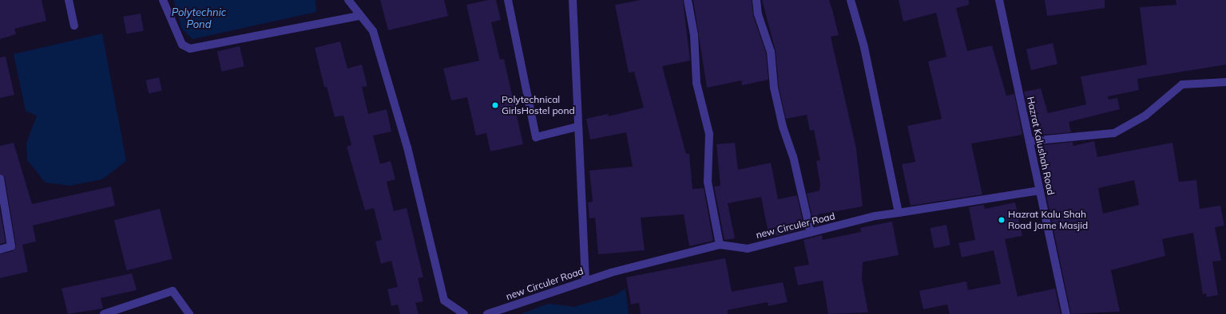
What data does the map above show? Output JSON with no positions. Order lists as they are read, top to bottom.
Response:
{
  "streets": {
    "street": ["Hazrat Kalushah Road", "new Circuler Road"]
  },
  "crossings": [
    ["Hazrat Kalushah Road", "new Circuler Road"]
  ],
  "water": ["Polytechnic Pond"],
  "places": ["Polytechnical GirlsHostel pond", "Hazrat Kalu Shah Road Jame Masjid"]
}
